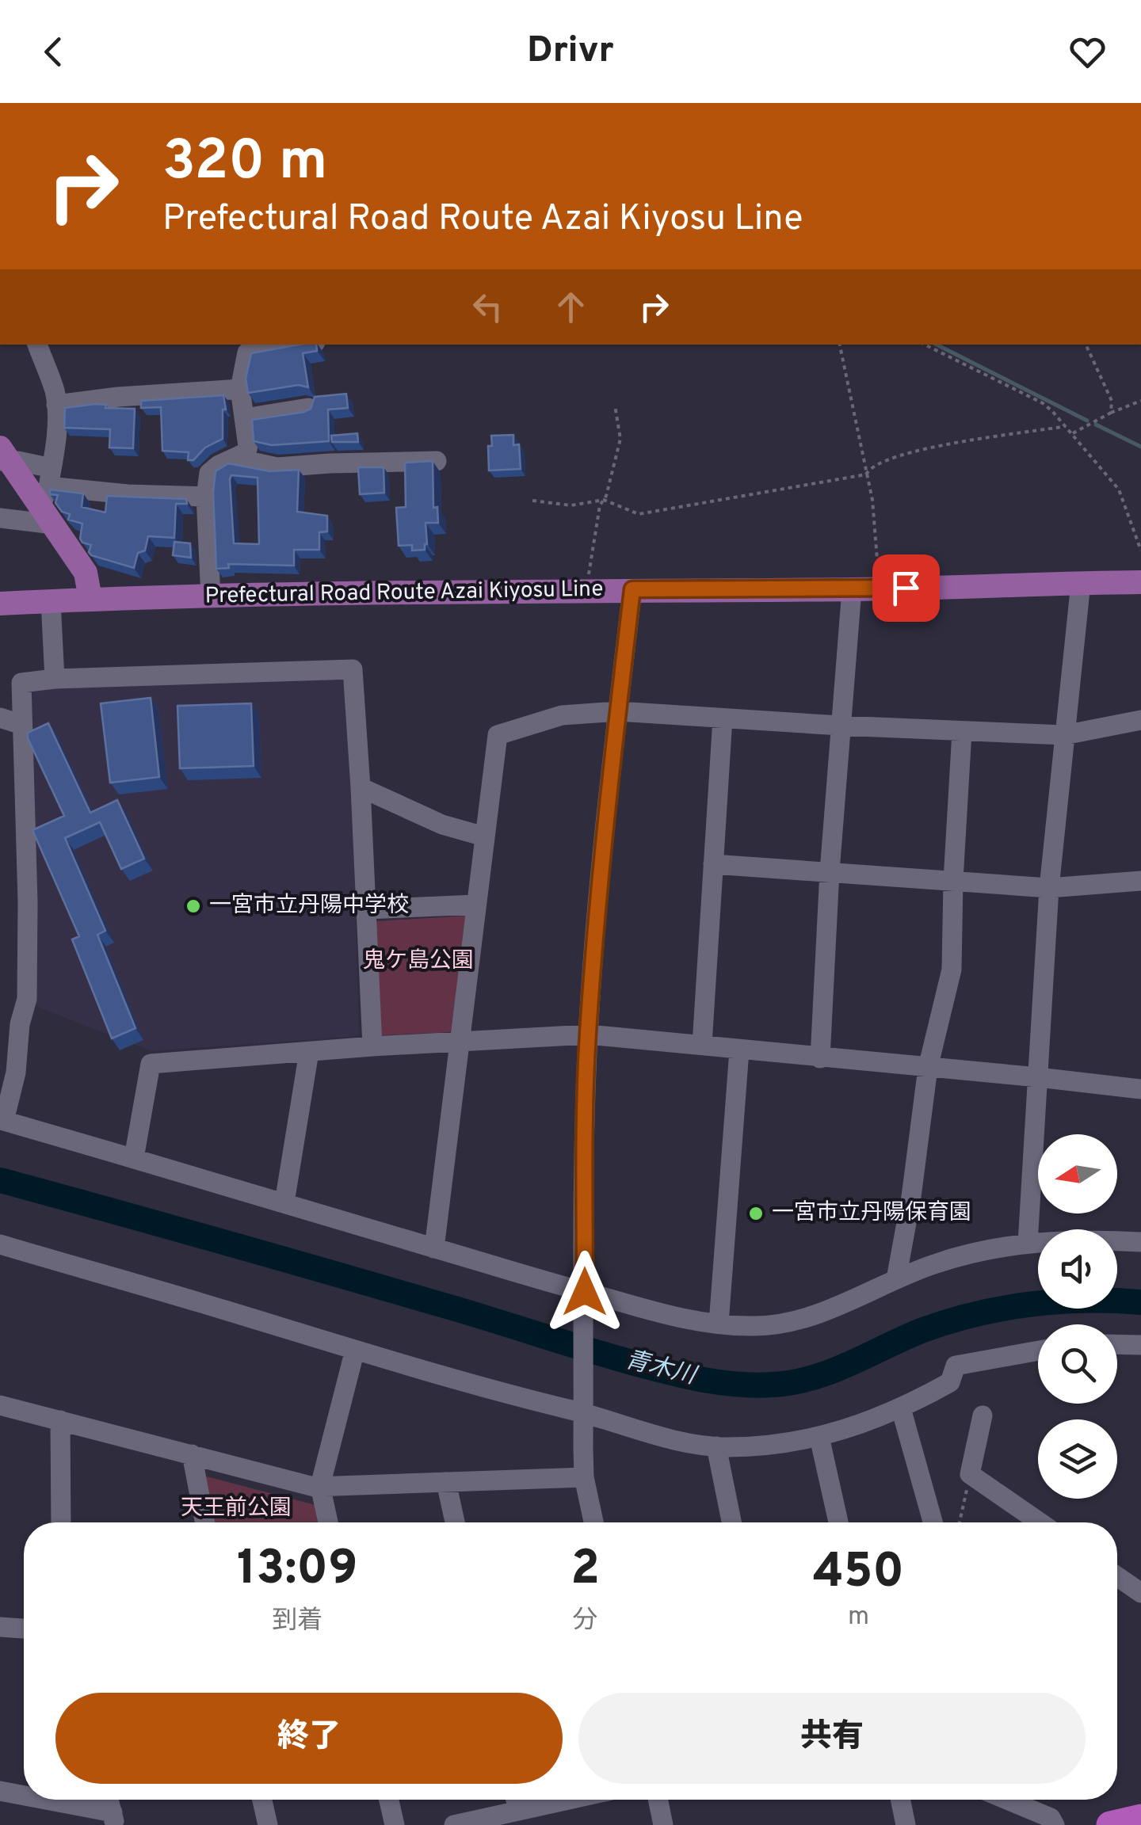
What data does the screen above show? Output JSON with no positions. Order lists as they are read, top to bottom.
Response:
{
  "streets": {
    "main road": ["Prefectural Road Route Azai Kiyosu Line"]
  },
  "water": ["青木川"],
  "parks": ["鬼ケ島公園", "天王前公園"],
  "places": ["一宮市立丹陽中学校", "一宮市立丹陽保育園"],
  "north": "left",
  "page": {
    "header": "Drivr",
    "turn": ["320 m", "Prefectural Road Route Azai Kiyosu Line"],
    "eta": [
      "13:09",
      "到着",
      "2",
      "分",
      "450",
      "m"
    ],
    "buttons": ["終了", "共有"]
  }
}
